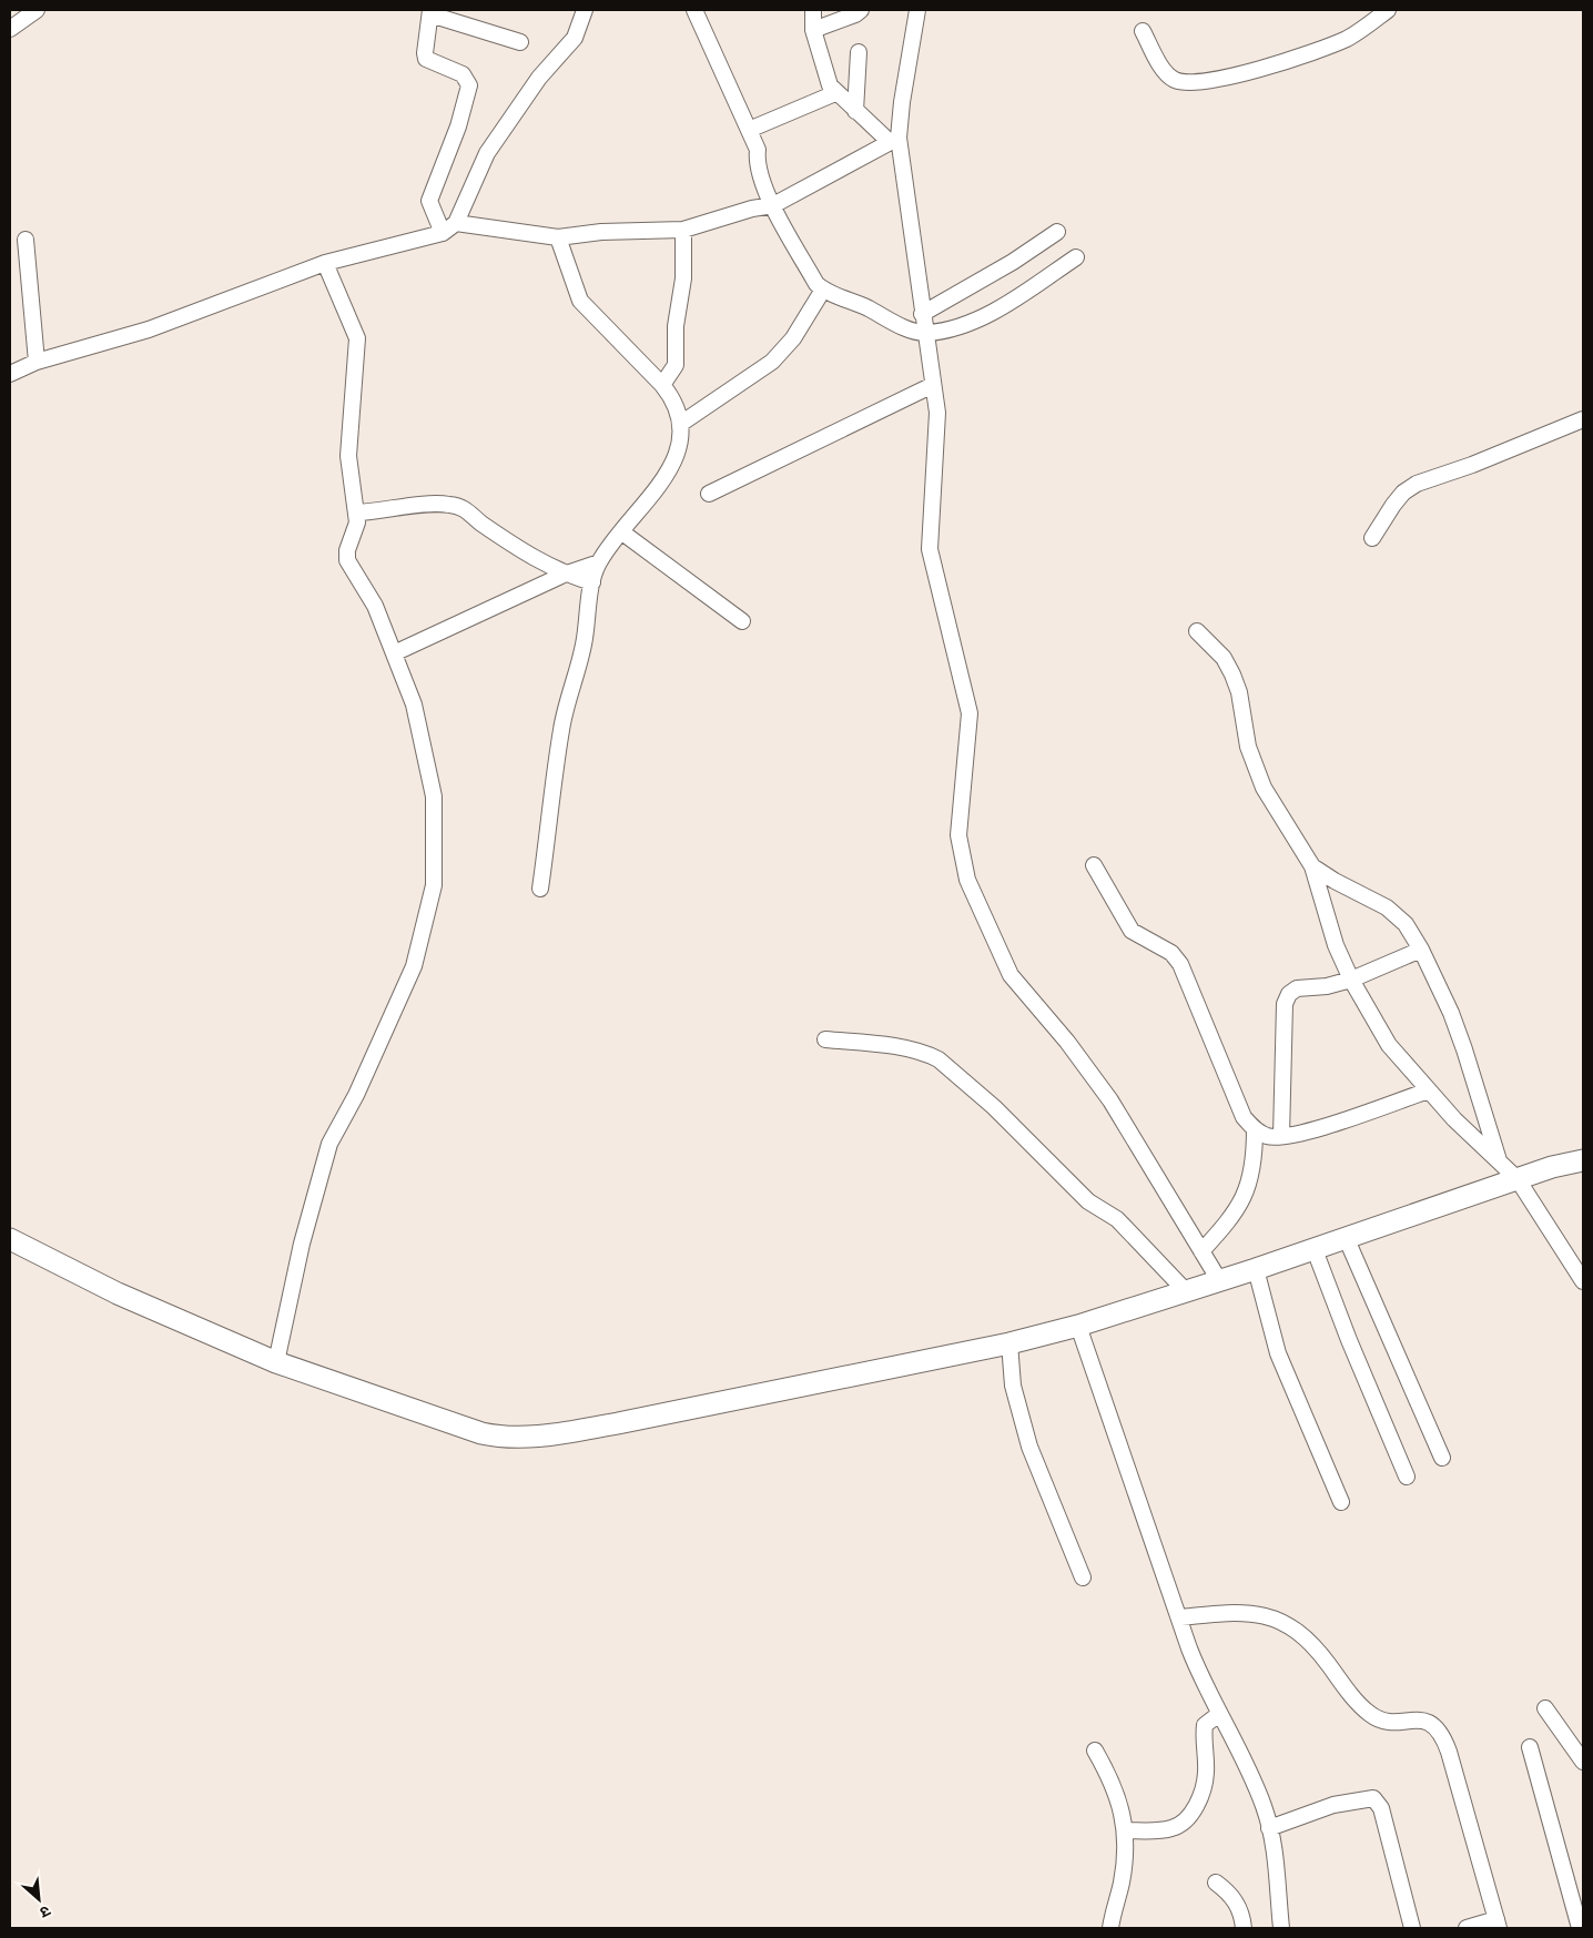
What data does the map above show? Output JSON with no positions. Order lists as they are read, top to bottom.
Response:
{
  "north": "bottom right"
}
